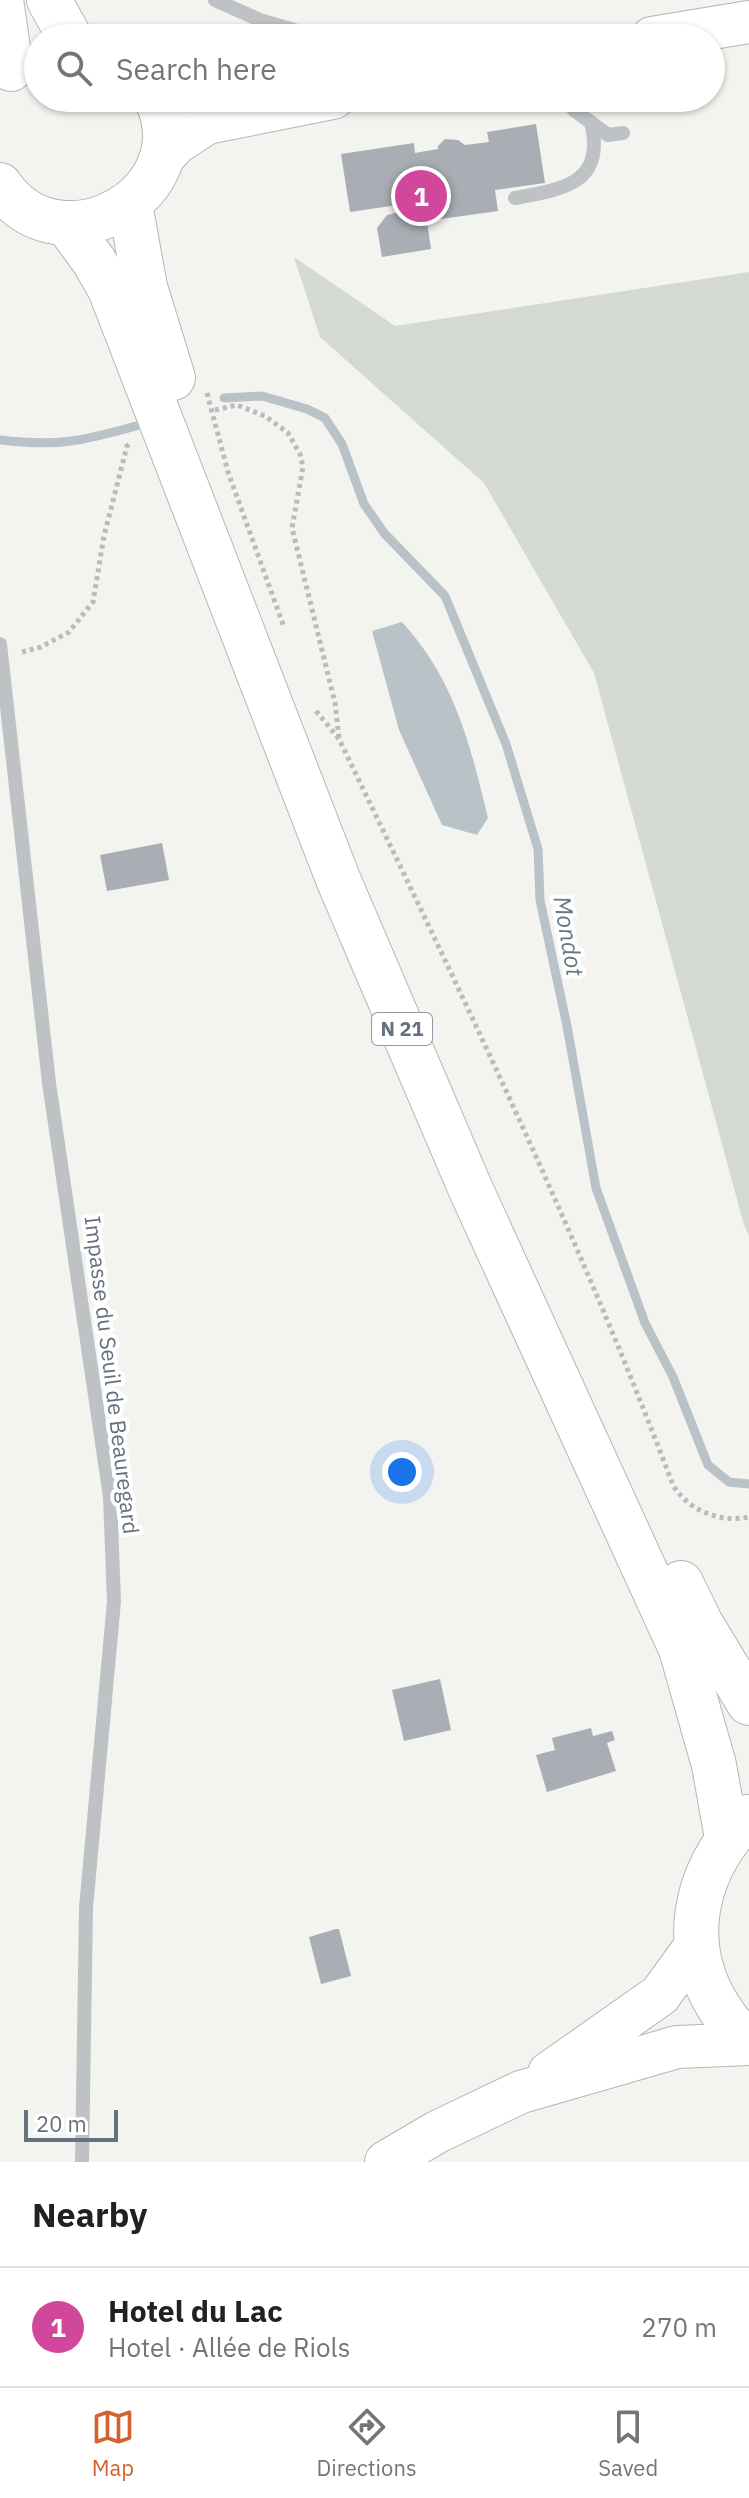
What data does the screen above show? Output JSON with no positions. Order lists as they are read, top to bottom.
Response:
{
  "streets": {
    "main road": ["N 21"],
    "lane": ["Impasse du Seuil de Beauregard"]
  },
  "water": ["Mondot"],
  "scale_bar": "20 m",
  "page": {
    "search": "Search here",
    "pins": "1",
    "scale": "20 m",
    "heading": "Nearby",
    "list": [
      {
        "mark": "1",
        "name": "Hotel du Lac",
        "note": "Hotel · Allée de Riols",
        "value": "270 m"
      }
    ],
    "nav": ["Map", "Directions", "Saved"]
  }
}
